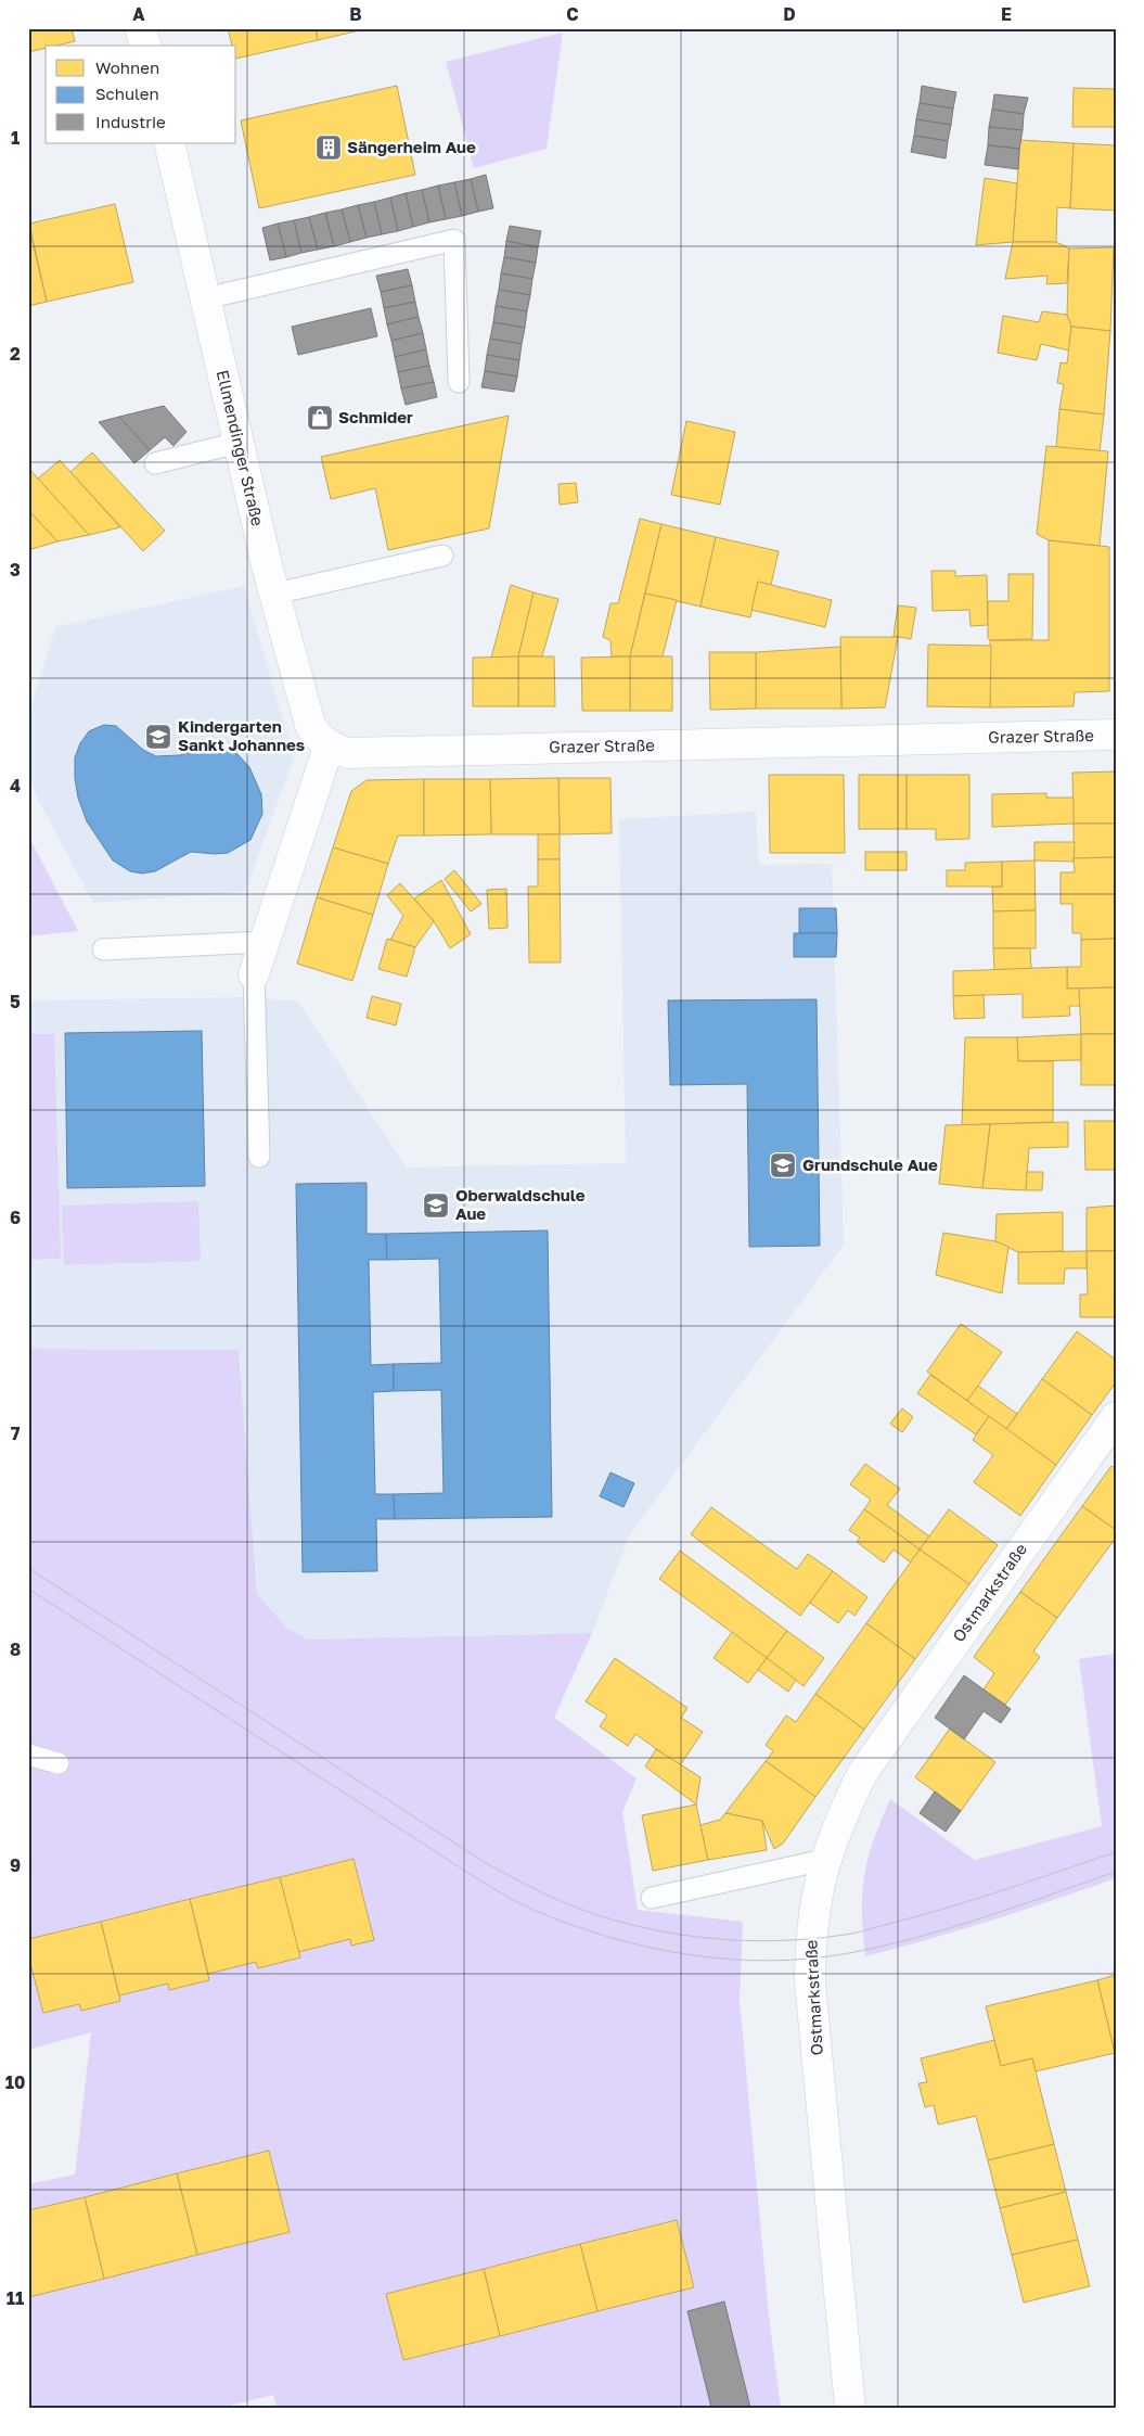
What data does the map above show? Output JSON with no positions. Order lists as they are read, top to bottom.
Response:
{
  "streets": {
    "street": ["Ellmendinger Straße", "Grazer Straße", "Ostmarkstraße"]
  },
  "crossings": [
    ["Ellmendinger Straße", "Grazer Straße"]
  ],
  "places": {
    "building": ["Sängerheim Aue"],
    "shop": ["Schmider"],
    "school or university": ["Kindergarten Sankt Johannes", "Grundschule Aue", "Oberwaldschule Aue"]
  },
  "legend": ["Wohnen", "Schulen", "Industrie"],
  "grid": {
    "columns": [
      "A",
      "B",
      "C",
      "D",
      "E"
    ],
    "rows": [
      "1",
      "2",
      "3",
      "4",
      "5",
      "6",
      "7",
      "8",
      "9",
      "10",
      "11"
    ]
  }
}
